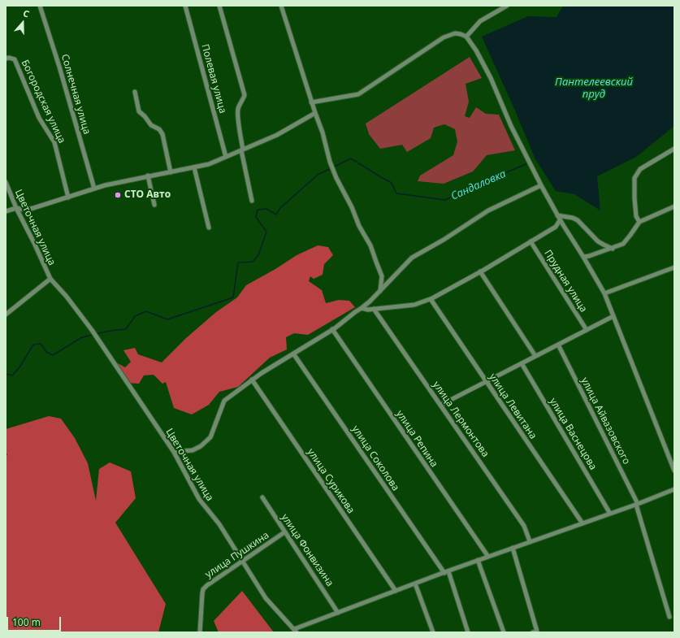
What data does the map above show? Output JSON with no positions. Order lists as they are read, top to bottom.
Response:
{
  "streets": {
    "street": [
      "Полевая улица",
      "Солнечная улица",
      "Богородская улица",
      "Цветочная улица",
      "Прудная улица",
      "улица Левитана",
      "улица Лермонтова",
      "улица Айвазовского",
      "улица Васнецова",
      "улица Репина",
      "улица Соколова",
      "улица Сурикова",
      "улица Фонвизина",
      "улица Пушкина"
    ]
  },
  "crossings": [
    ["Цветочная улица", "улица Пушкина"],
    ["улица Фонвизина", "улица Пушкина"]
  ],
  "water": ["Пантелеевский пруд", "Сандаловка"],
  "places": ["СТО Авто"],
  "scale_bar": "100 m",
  "north": "top"
}
